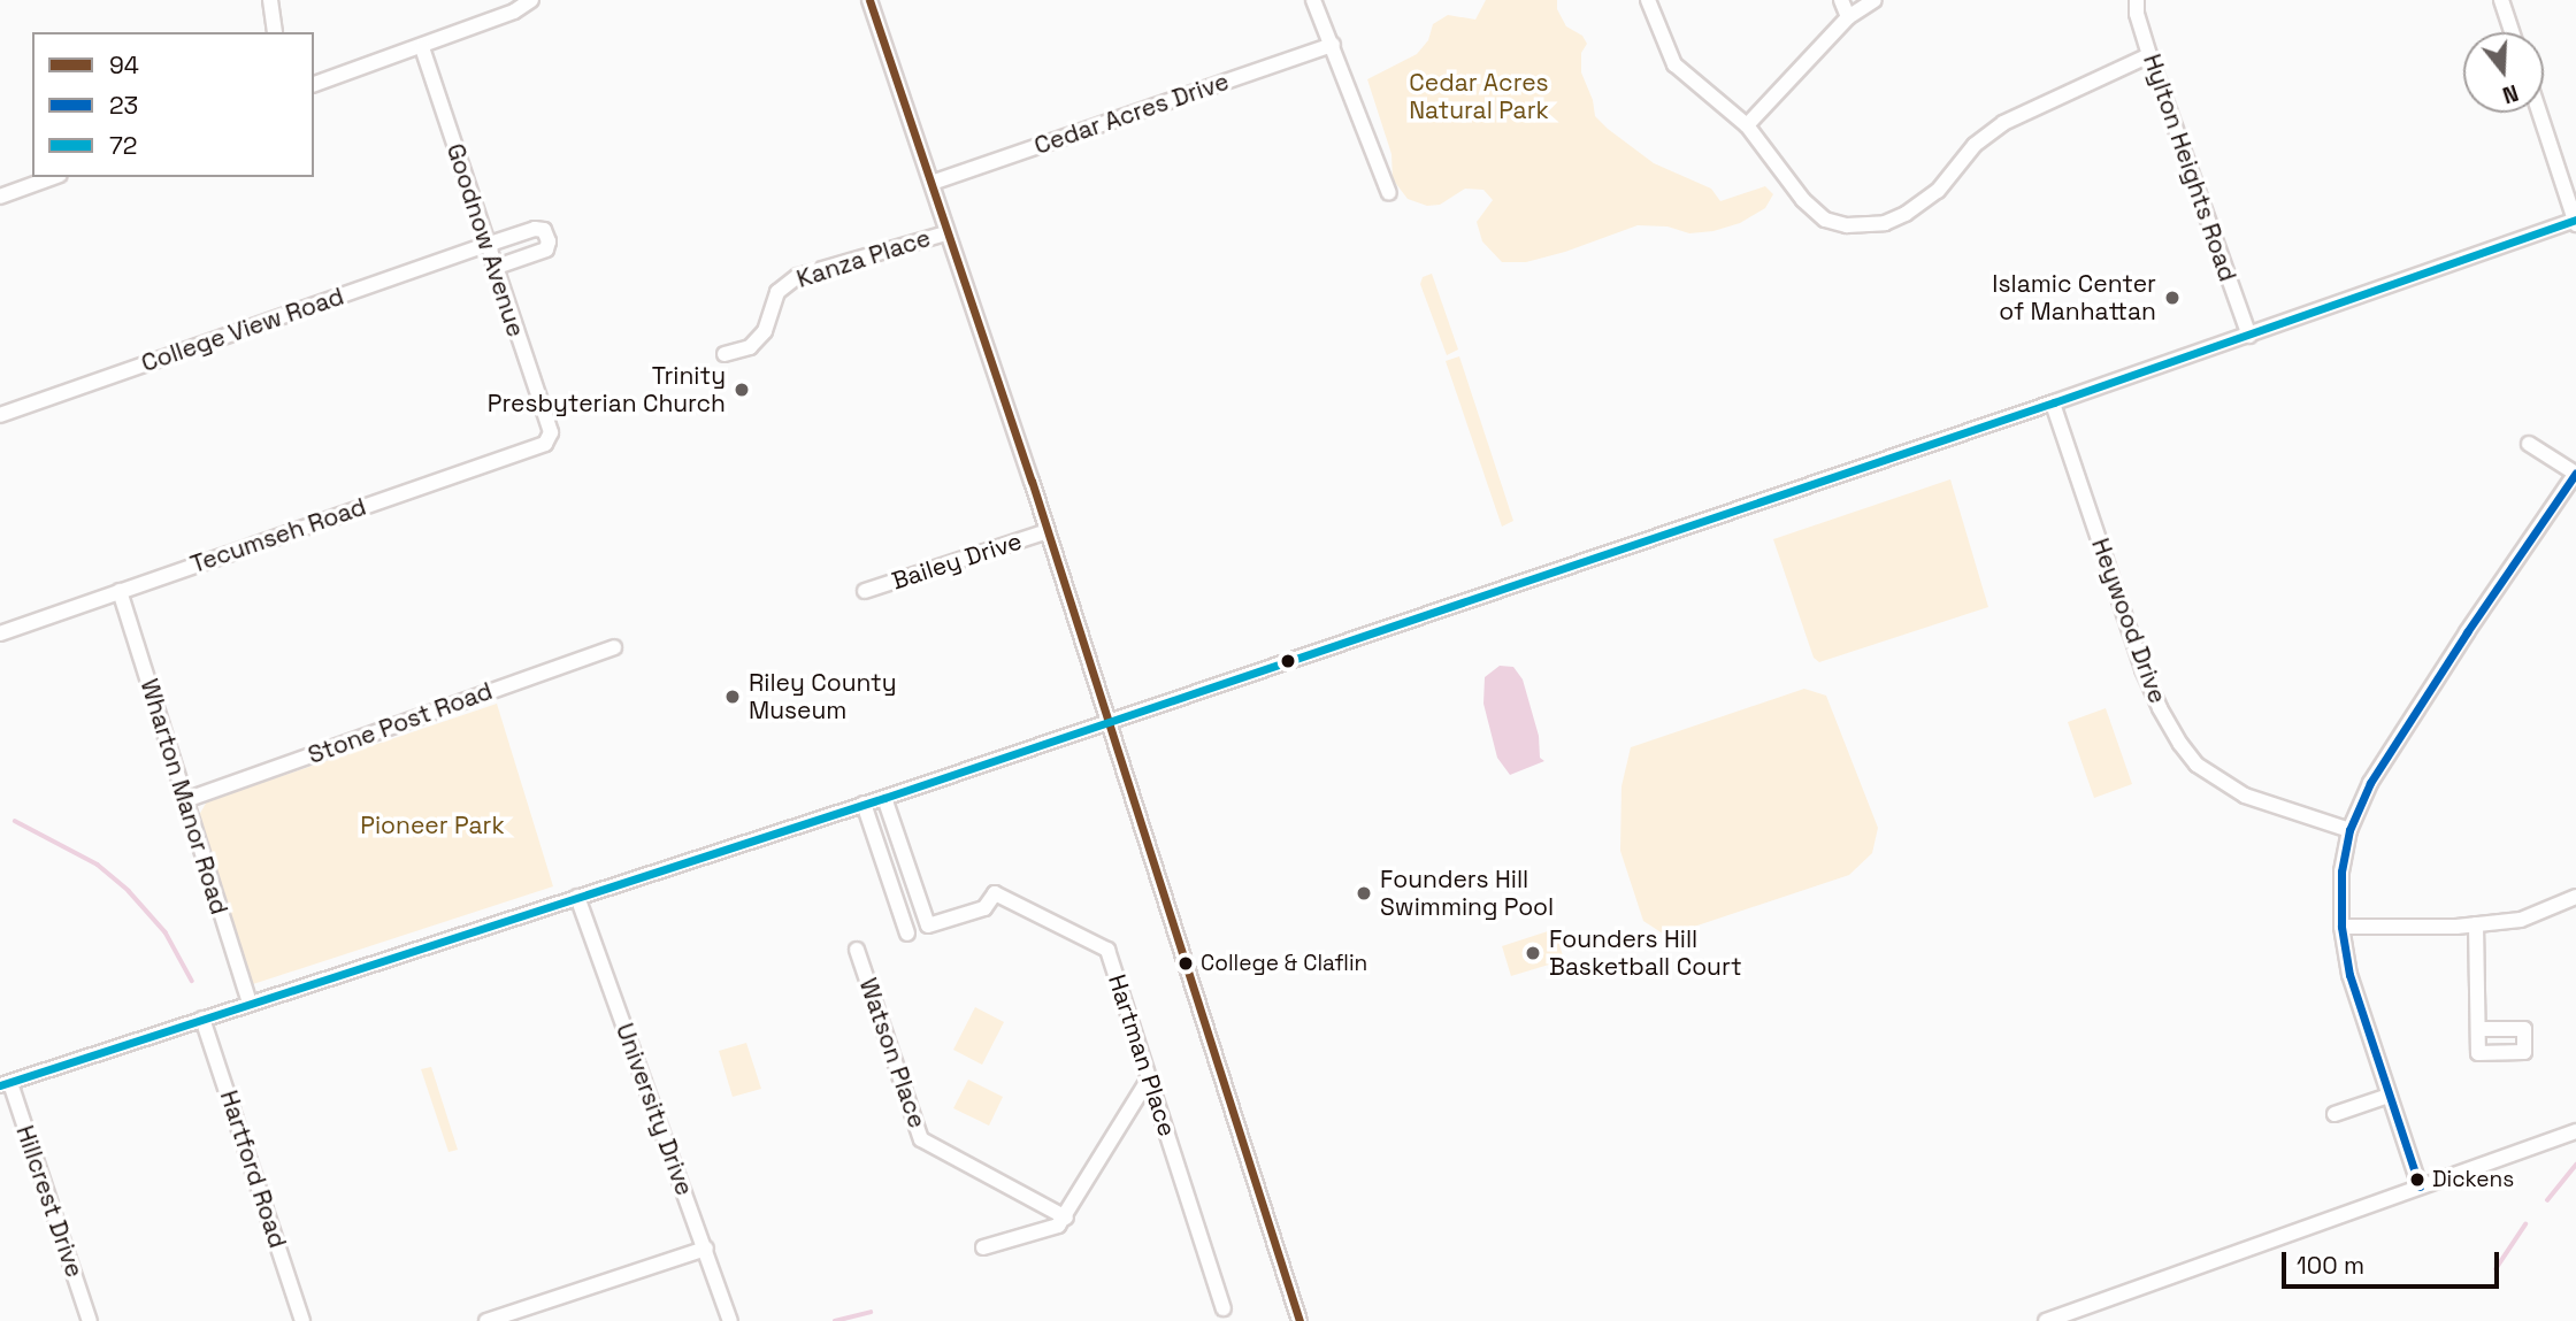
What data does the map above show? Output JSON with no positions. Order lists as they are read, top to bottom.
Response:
{
  "streets": {
    "street": [
      "Cedar Acres Drive",
      "Hylton Heights Road",
      "Goodnow Avenue",
      "Kanza Place",
      "College View Road",
      "Tecumseh Road",
      "Bailey Drive",
      "Heywood Drive",
      "Stone Post Road",
      "Wharton Manor Road",
      "Watson Place",
      "Hartman Place",
      "University Drive",
      "Hartford Road",
      "Hillcrest Drive"
    ]
  },
  "crossings": [
    ["Goodnow Avenue", "College View Road"],
    ["Goodnow Avenue", "Tecumseh Road"],
    ["Tecumseh Road", "Wharton Manor Road"],
    ["Stone Post Road", "Wharton Manor Road"]
  ],
  "parks": ["Cedar Acres Natural Park", "Pioneer Park"],
  "places": [
    "Islamic Center of Manhattan",
    "Trinity Presbyterian Church",
    "Riley County Museum",
    "Founders Hill Swimming Pool",
    "Founders Hill Basketball Court",
    "College & Claflin",
    "Dickens"
  ],
  "lines": ["transit line 94", "transit line 72", "transit line 23"],
  "legend": ["94", "23", "72"],
  "scale_bar": "100 m",
  "north": "bottom"
}
